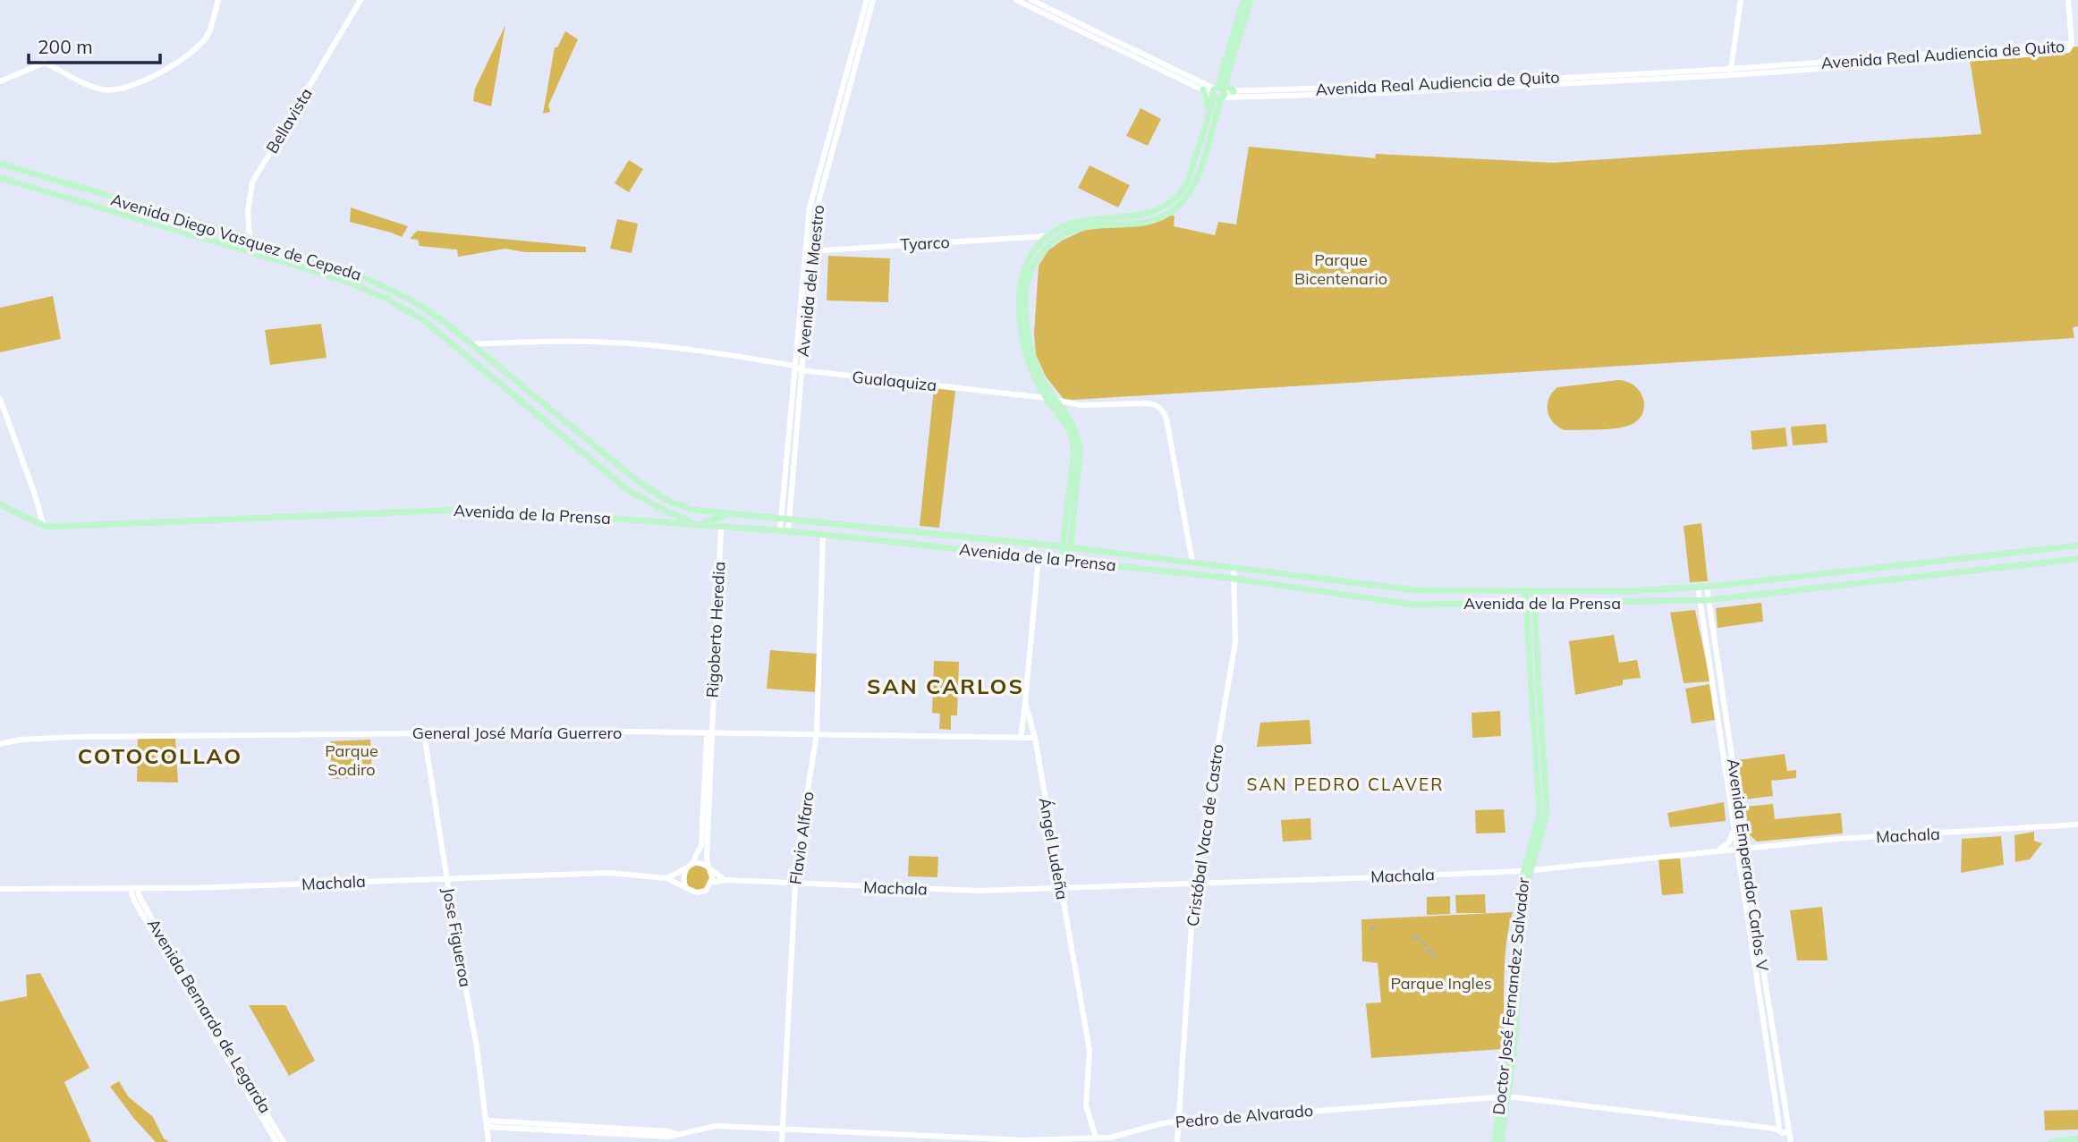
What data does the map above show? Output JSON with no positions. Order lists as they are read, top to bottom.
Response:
{
  "streets": {
    "main road": [
      "Avenida Real Audiencia de Quito",
      "Bellavista",
      "Avenida Diego Vasquez de Cepeda",
      "Tyarco",
      "Avenida del Maestro",
      "Gualaquiza",
      "Avenida de la Prensa",
      "Rigoberto Heredia",
      "General José María Guerrero",
      "Cristóbal Vaca de Castro",
      "Machala",
      "Flavio Alfaro",
      "Ángel Ludeña",
      "Avenida Emperador Carlos V",
      "Jose Figueroa",
      "Doctor José Fernandez Salvador",
      "Avenida Bernardo de Legarda",
      "Pedro de Alvarado"
    ]
  },
  "crossings": [
    ["Bellavista", "Avenida Diego Vasquez de Cepeda"],
    ["Avenida Diego Vasquez de Cepeda", "Gualaquiza"],
    ["Avenida Diego Vasquez de Cepeda", "Avenida de la Prensa"],
    ["Tyarco", "Avenida del Maestro"],
    ["Avenida del Maestro", "Gualaquiza"],
    ["Avenida del Maestro", "Avenida de la Prensa"],
    ["Gualaquiza", "Avenida de la Prensa"],
    ["Avenida de la Prensa", "Rigoberto Heredia"],
    ["Avenida de la Prensa", "Cristóbal Vaca de Castro"],
    ["Avenida de la Prensa", "Flavio Alfaro"],
    ["Avenida de la Prensa", "Ángel Ludeña"],
    ["Avenida de la Prensa", "Avenida Emperador Carlos V"],
    ["Avenida de la Prensa", "Doctor José Fernandez Salvador"],
    ["Rigoberto Heredia", "General José María Guerrero"],
    ["Rigoberto Heredia", "Machala"],
    ["General José María Guerrero", "Flavio Alfaro"],
    ["General José María Guerrero", "Ángel Ludeña"],
    ["General José María Guerrero", "Jose Figueroa"],
    ["Cristóbal Vaca de Castro", "Machala"],
    ["Cristóbal Vaca de Castro", "Pedro de Alvarado"],
    ["Machala", "Flavio Alfaro"],
    ["Machala", "Ángel Ludeña"],
    ["Machala", "Avenida Emperador Carlos V"],
    ["Machala", "Jose Figueroa"],
    ["Machala", "Doctor José Fernandez Salvador"],
    ["Machala", "Avenida Bernardo de Legarda"],
    ["Flavio Alfaro", "Pedro de Alvarado"],
    ["Ángel Ludeña", "Pedro de Alvarado"],
    ["Avenida Emperador Carlos V", "Pedro de Alvarado"],
    ["Jose Figueroa", "Pedro de Alvarado"],
    ["Doctor José Fernandez Salvador", "Pedro de Alvarado"]
  ],
  "districts": ["SAN CARLOS", "COTOCOLLAO", "SAN PEDRO CLAVER"],
  "parks": ["Parque Bicentenario", "Parque Sodiro", "Parque Ingles"],
  "scale_bar": "200 m"
}
